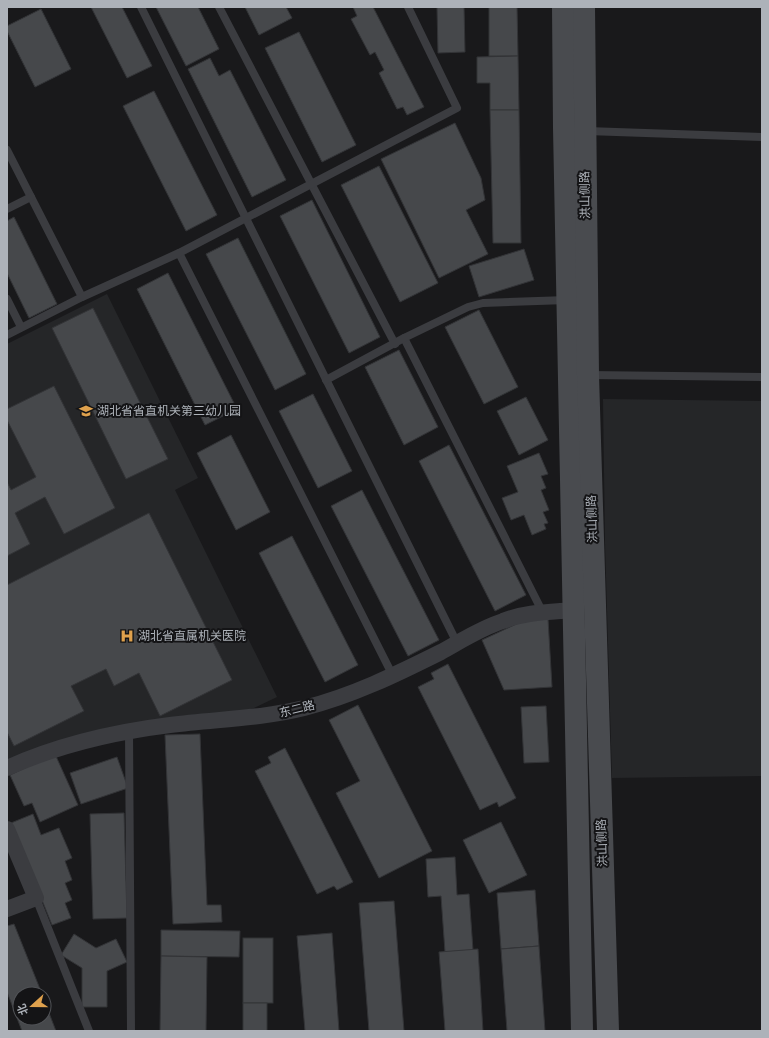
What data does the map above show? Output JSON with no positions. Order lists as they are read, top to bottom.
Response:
{
  "streets": {
    "main road": ["洪山侧路"],
    "street": ["东二路"]
  },
  "crossings": [
    ["洪山侧路", "东二路"]
  ],
  "places": {
    "school or university": ["湖北省省直机关第三幼儿园"],
    "hospital": ["湖北省直属机关医院"]
  },
  "north": "left"
}
